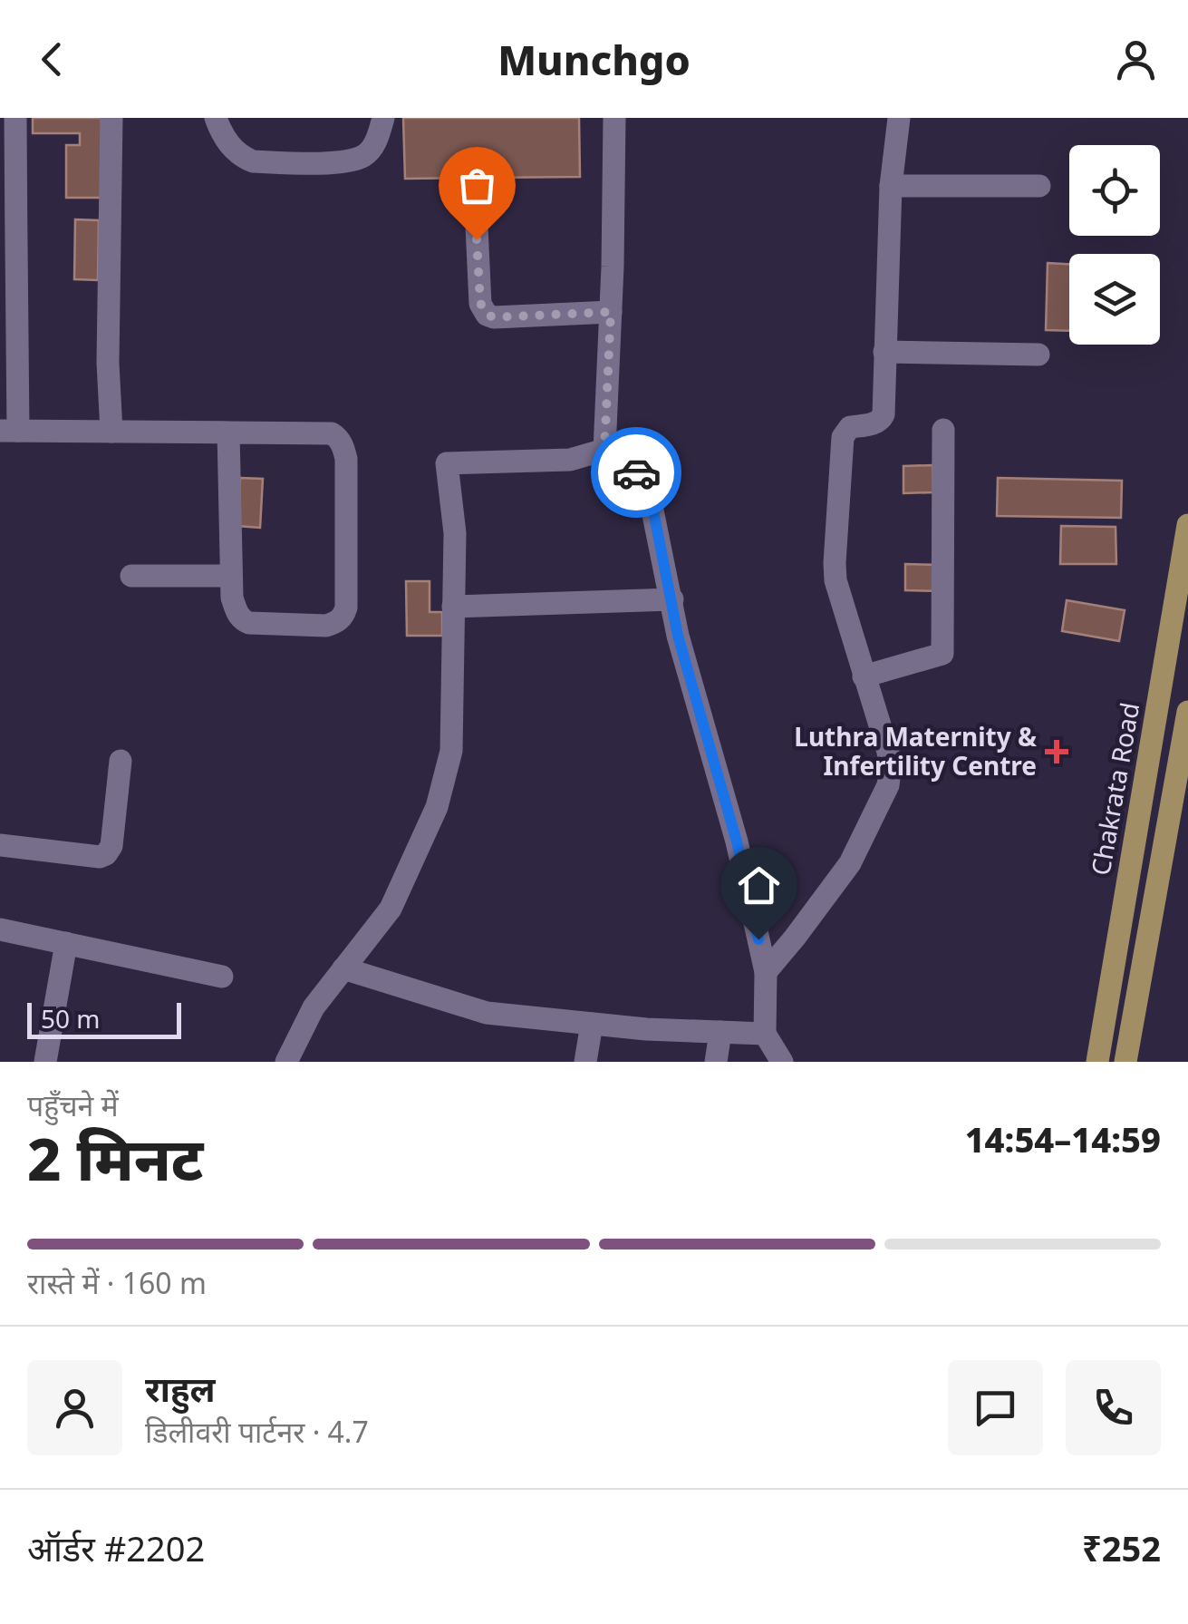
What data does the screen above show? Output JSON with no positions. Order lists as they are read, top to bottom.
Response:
{
  "streets": {
    "main road": ["Chakrata Road"]
  },
  "places": {
    "health": ["Luthra Maternity & Infertility Centre"]
  },
  "scale_bar": "50 m",
  "page": {
    "header": "Munchgo",
    "scale": "50 m",
    "heading": ["2 मिनट", "पहुँचने में", "14:54–14:59"],
    "panel": [
      "राहुल",
      "डिलीवरी पार्टनर · 4.7",
      "ऑर्डर #2202",
      "₹252"
    ],
    "bar": "रास्ते में · 160 m"
  }
}
